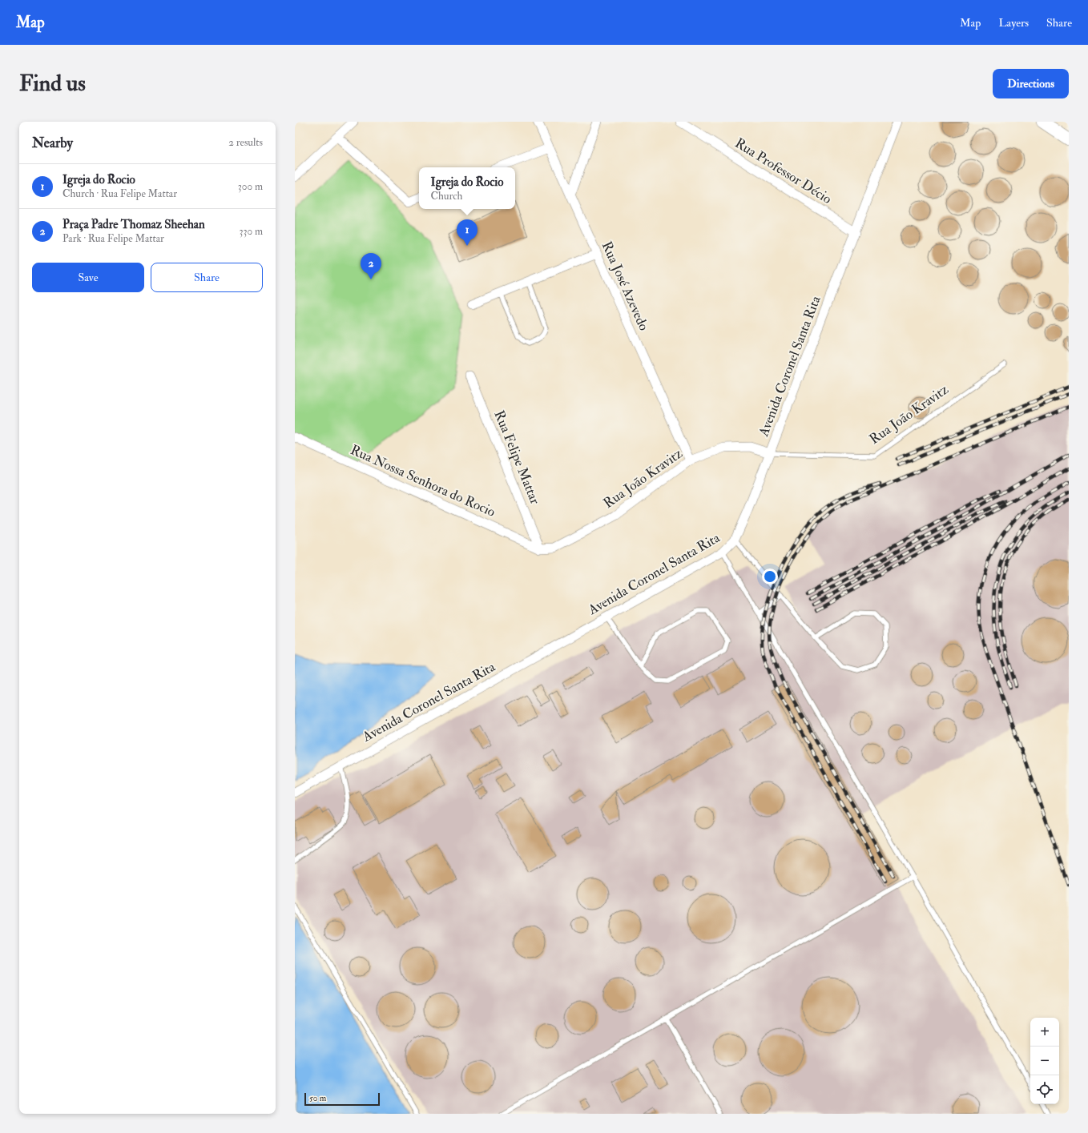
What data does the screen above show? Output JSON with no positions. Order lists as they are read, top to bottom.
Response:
{
  "streets": {
    "street": [
      "Rua Professor Décio",
      "Rua José Azevedo",
      "Avenida Coronel Santa Rita",
      "Rua João Kravitz",
      "Rua Felipe Mattar",
      "Rua Nossa Senhora do Rocio"
    ]
  },
  "crossings": [
    ["Rua Professor Décio", "Avenida Coronel Santa Rita"],
    ["Rua José Azevedo", "Rua João Kravitz"],
    ["Avenida Coronel Santa Rita", "Rua João Kravitz"],
    ["Rua João Kravitz", "Rua Felipe Mattar"],
    ["Rua João Kravitz", "Rua Nossa Senhora do Rocio"],
    ["Rua Felipe Mattar", "Rua Nossa Senhora do Rocio"]
  ],
  "scale_bar": "50 m",
  "page": {
    "header": "Map",
    "nav": ["Map", "Layers", "Share"],
    "buttons": [
      "Directions",
      ["Save", "Share"]
    ],
    "title": "Find us",
    "heading": ["Nearby", "2 results"],
    "list": [
      {
        "mark": "1",
        "name": "Igreja do Rocio",
        "note": "Church · Rua Felipe Mattar",
        "value": "300 m"
      },
      {
        "mark": "2",
        "name": "Praça Padre Thomaz Sheehan",
        "note": "Park · Rua Felipe Mattar",
        "value": "330 m"
      }
    ],
    "popup": ["Igreja do Rocio", "Church"],
    "pins": ["1", "2"],
    "map_buttons": ["+", "−"],
    "scale": "50 m"
  }
}
